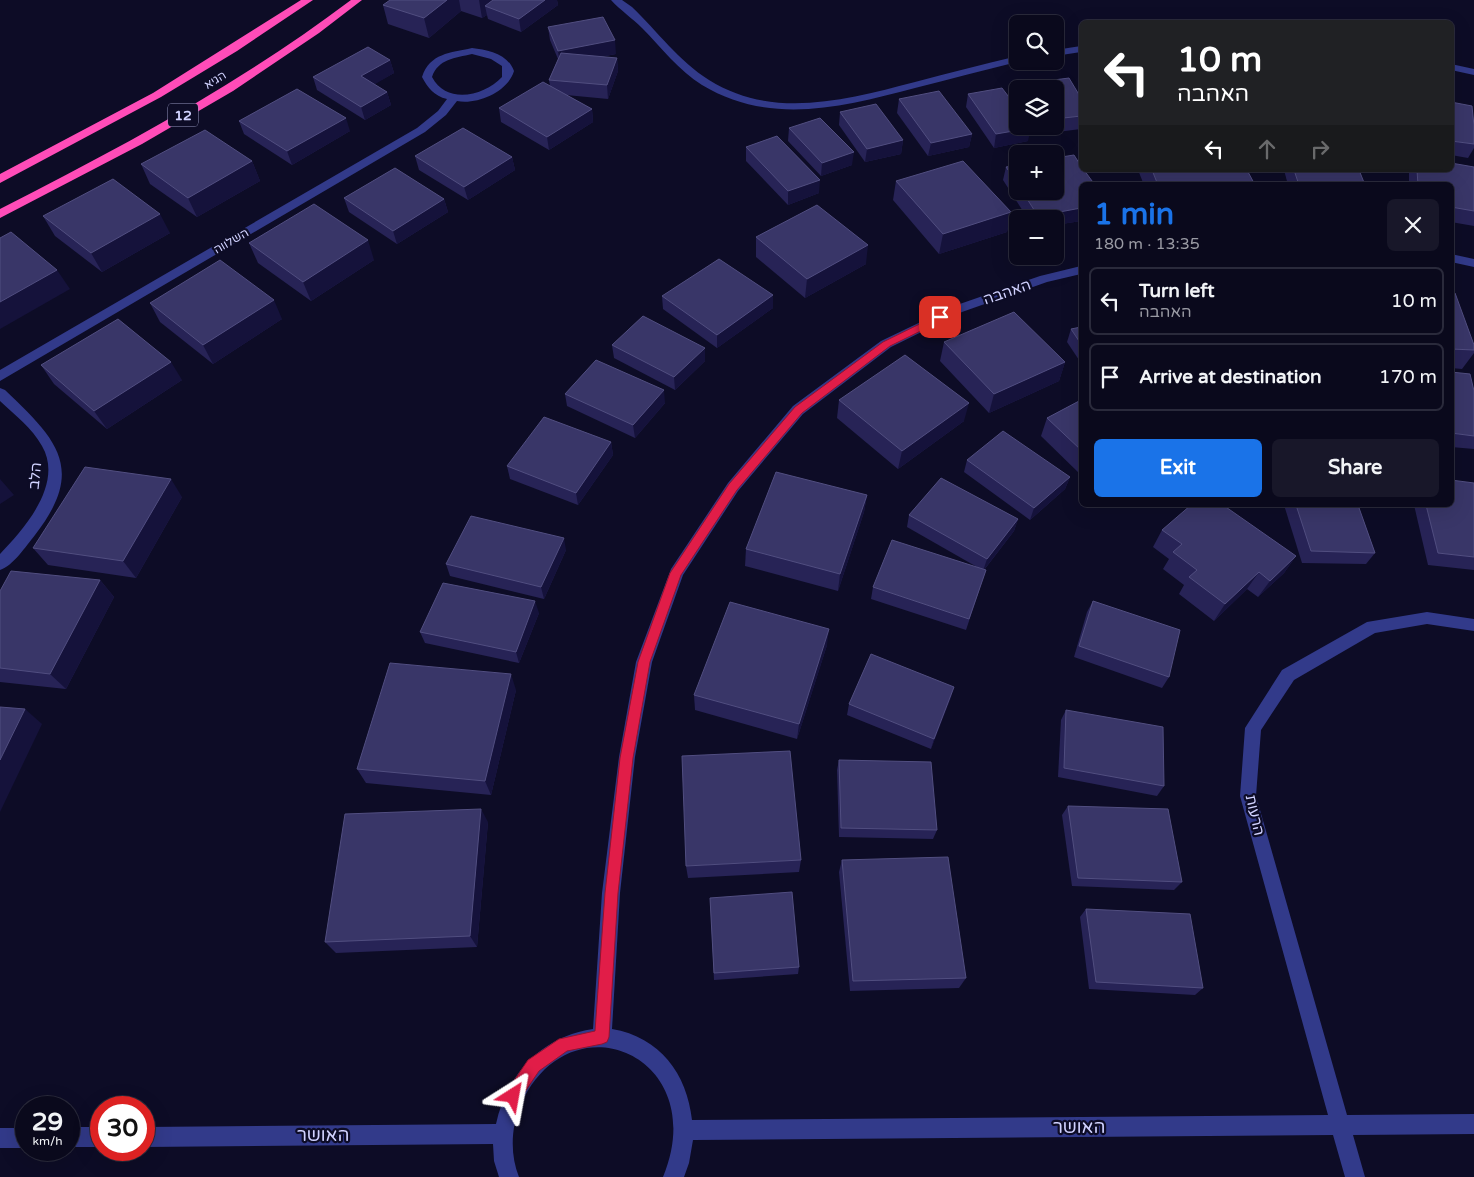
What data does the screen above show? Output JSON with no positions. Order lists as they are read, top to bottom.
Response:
{
  "streets": {
    "highway": ["הגיא", "12"],
    "street": [
      "השלווה",
      "האהבה",
      "הלב",
      "הרעות",
      "האושר"
    ]
  },
  "crossings": [
    ["הרעות", "האושר"]
  ],
  "page": {
    "map_buttons": ["+", "−"],
    "turn": ["10 m", "האהבה"],
    "heading": ["1 min", "180 m · 13:35"],
    "list": [
      {
        "name": "Turn left",
        "note": "האהבה",
        "value": "10 m"
      },
      {
        "name": "Arrive at destination",
        "value": "170 m"
      }
    ],
    "buttons": ["Exit", "Share"],
    "speed": "29 km/h",
    "limit": "30"
  }
}
